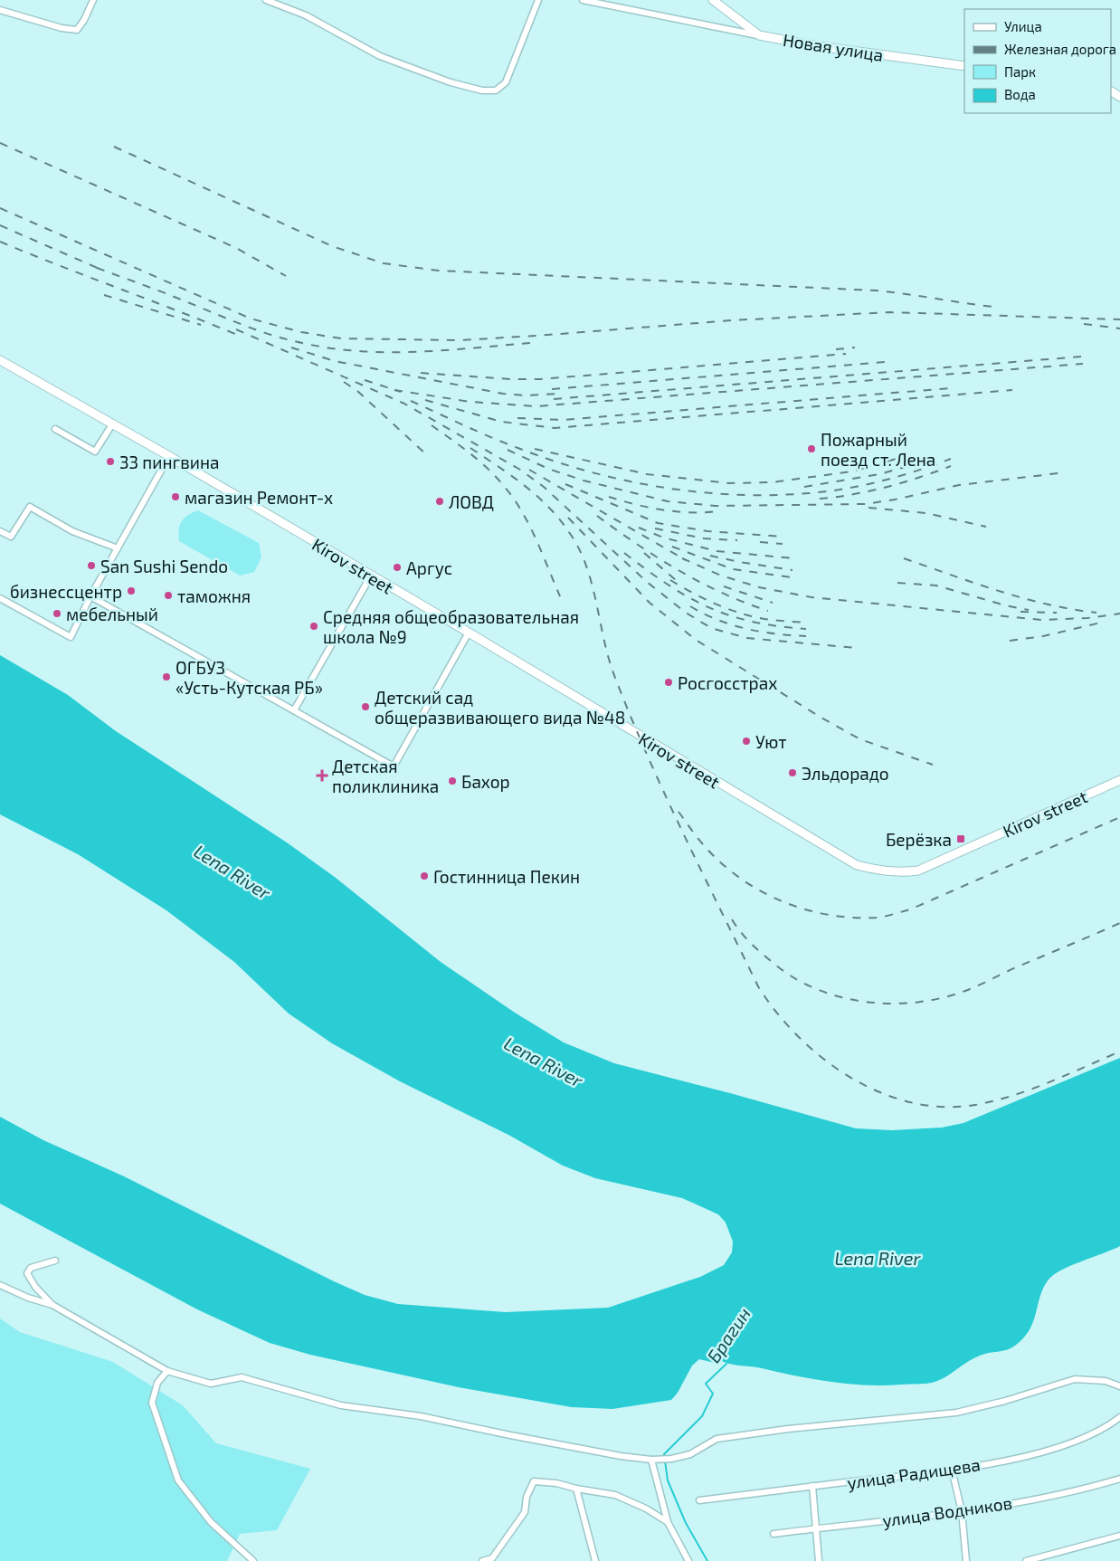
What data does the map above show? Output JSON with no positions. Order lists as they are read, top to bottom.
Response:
{
  "streets": {
    "main road": ["Новая улица", "Kirov street"],
    "street": ["улица Радищева", "улица Водников"]
  },
  "water": ["Lena River", "Брагин"],
  "places": {
    "other": [
      "Пожарный поезд ст. Лена",
      "33 пингвина",
      "магазин Ремонт-х",
      "ЛОВД",
      "San Sushi Sendo",
      "Аргус",
      "бизнессцентр",
      "таможня",
      "мебельный",
      "Средняя общеобразовательная школа №9",
      "ОГБУЗ «Усть-Кутская РБ»",
      "Росгосстрах",
      "Детский сад общеразвивающего вида №48",
      "Уют",
      "Эльдорадо",
      "Бахор",
      "Гостинница Пекин"
    ],
    "health": ["Детская поликлиника"],
    "transit": ["Берёзка"]
  },
  "legend": [
    "Улица",
    "Железная дорога",
    "Парк",
    "Вода"
  ]
}
